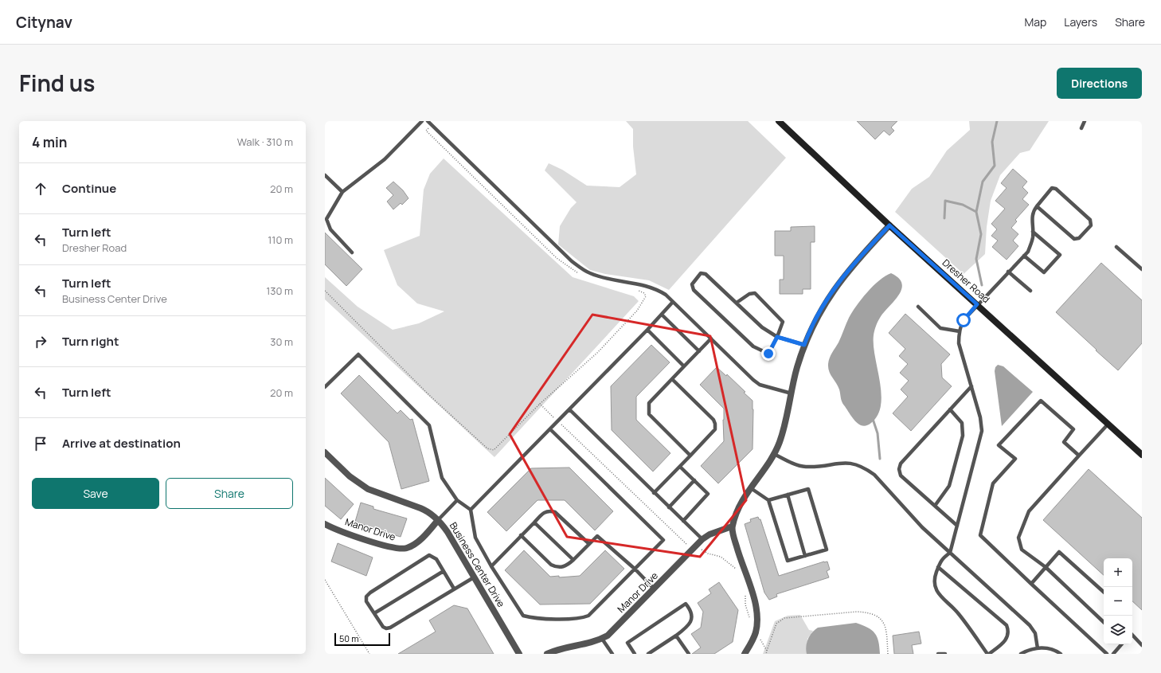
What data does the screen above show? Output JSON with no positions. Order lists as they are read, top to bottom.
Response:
{
  "streets": {
    "main road": ["Dresher Road"],
    "street": ["Manor Drive", "Business Center Drive"]
  },
  "crossings": [
    ["Manor Drive", "Business Center Drive"]
  ],
  "scale_bar": "50 m",
  "page": {
    "header": "Citynav",
    "nav": ["Map", "Layers", "Share"],
    "title": "Find us",
    "buttons": [
      "Directions",
      ["Save", "Share"]
    ],
    "heading": ["4 min", "Walk · 310 m"],
    "list": [
      ["Continue", "20 m"],
      ["Turn left", "Dresher Road", "110 m"],
      ["Turn left", "Business Center Drive", "130 m"],
      ["Turn right", "30 m"],
      ["Turn left", "20 m"],
      "Arrive at destination"
    ],
    "map_buttons": ["+", "−"],
    "scale": "50 m"
  }
}
